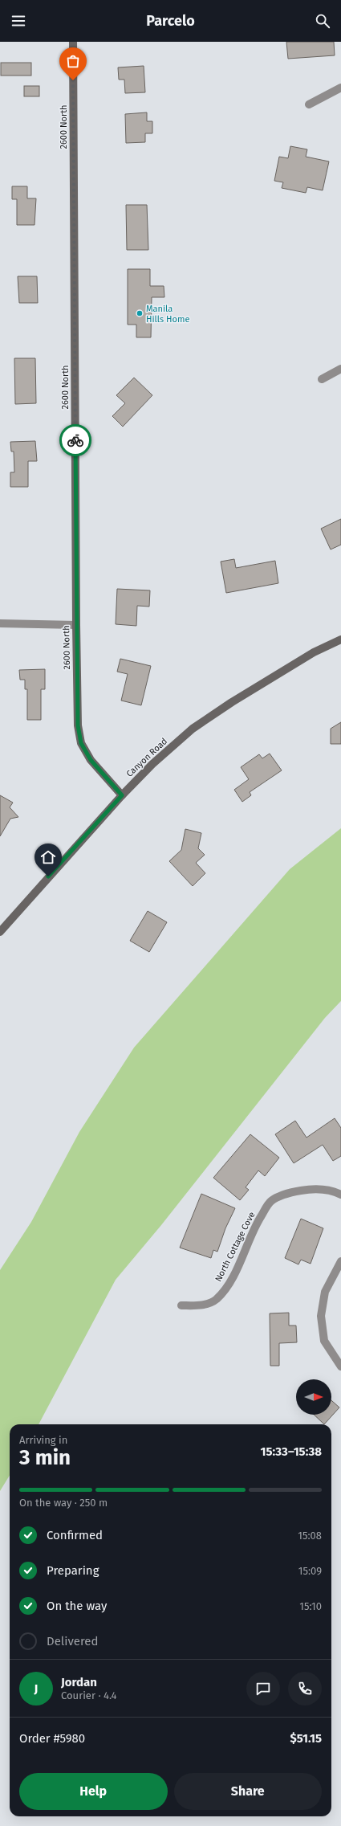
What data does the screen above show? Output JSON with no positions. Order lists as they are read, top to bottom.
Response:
{
  "streets": {
    "street": ["2600 North", "Canyon Road", "North Cottage Cove"]
  },
  "crossings": [
    ["2600 North", "Canyon Road"]
  ],
  "places": ["Manila Hills Home"],
  "north": "right",
  "page": {
    "header": "Parcelo",
    "heading": ["3 min", "Arriving in", "15:33–15:38"],
    "panel": [
      "Jordan",
      "Courier · 4.4",
      "Order #5980",
      "$51.15"
    ],
    "bar": "On the way · 250 m",
    "list": [
      ["Confirmed", "15:08"],
      ["Preparing", "15:09"],
      ["On the way", "15:10"],
      "Delivered"
    ],
    "round": "J",
    "buttons": ["Help", "Share"]
  }
}
